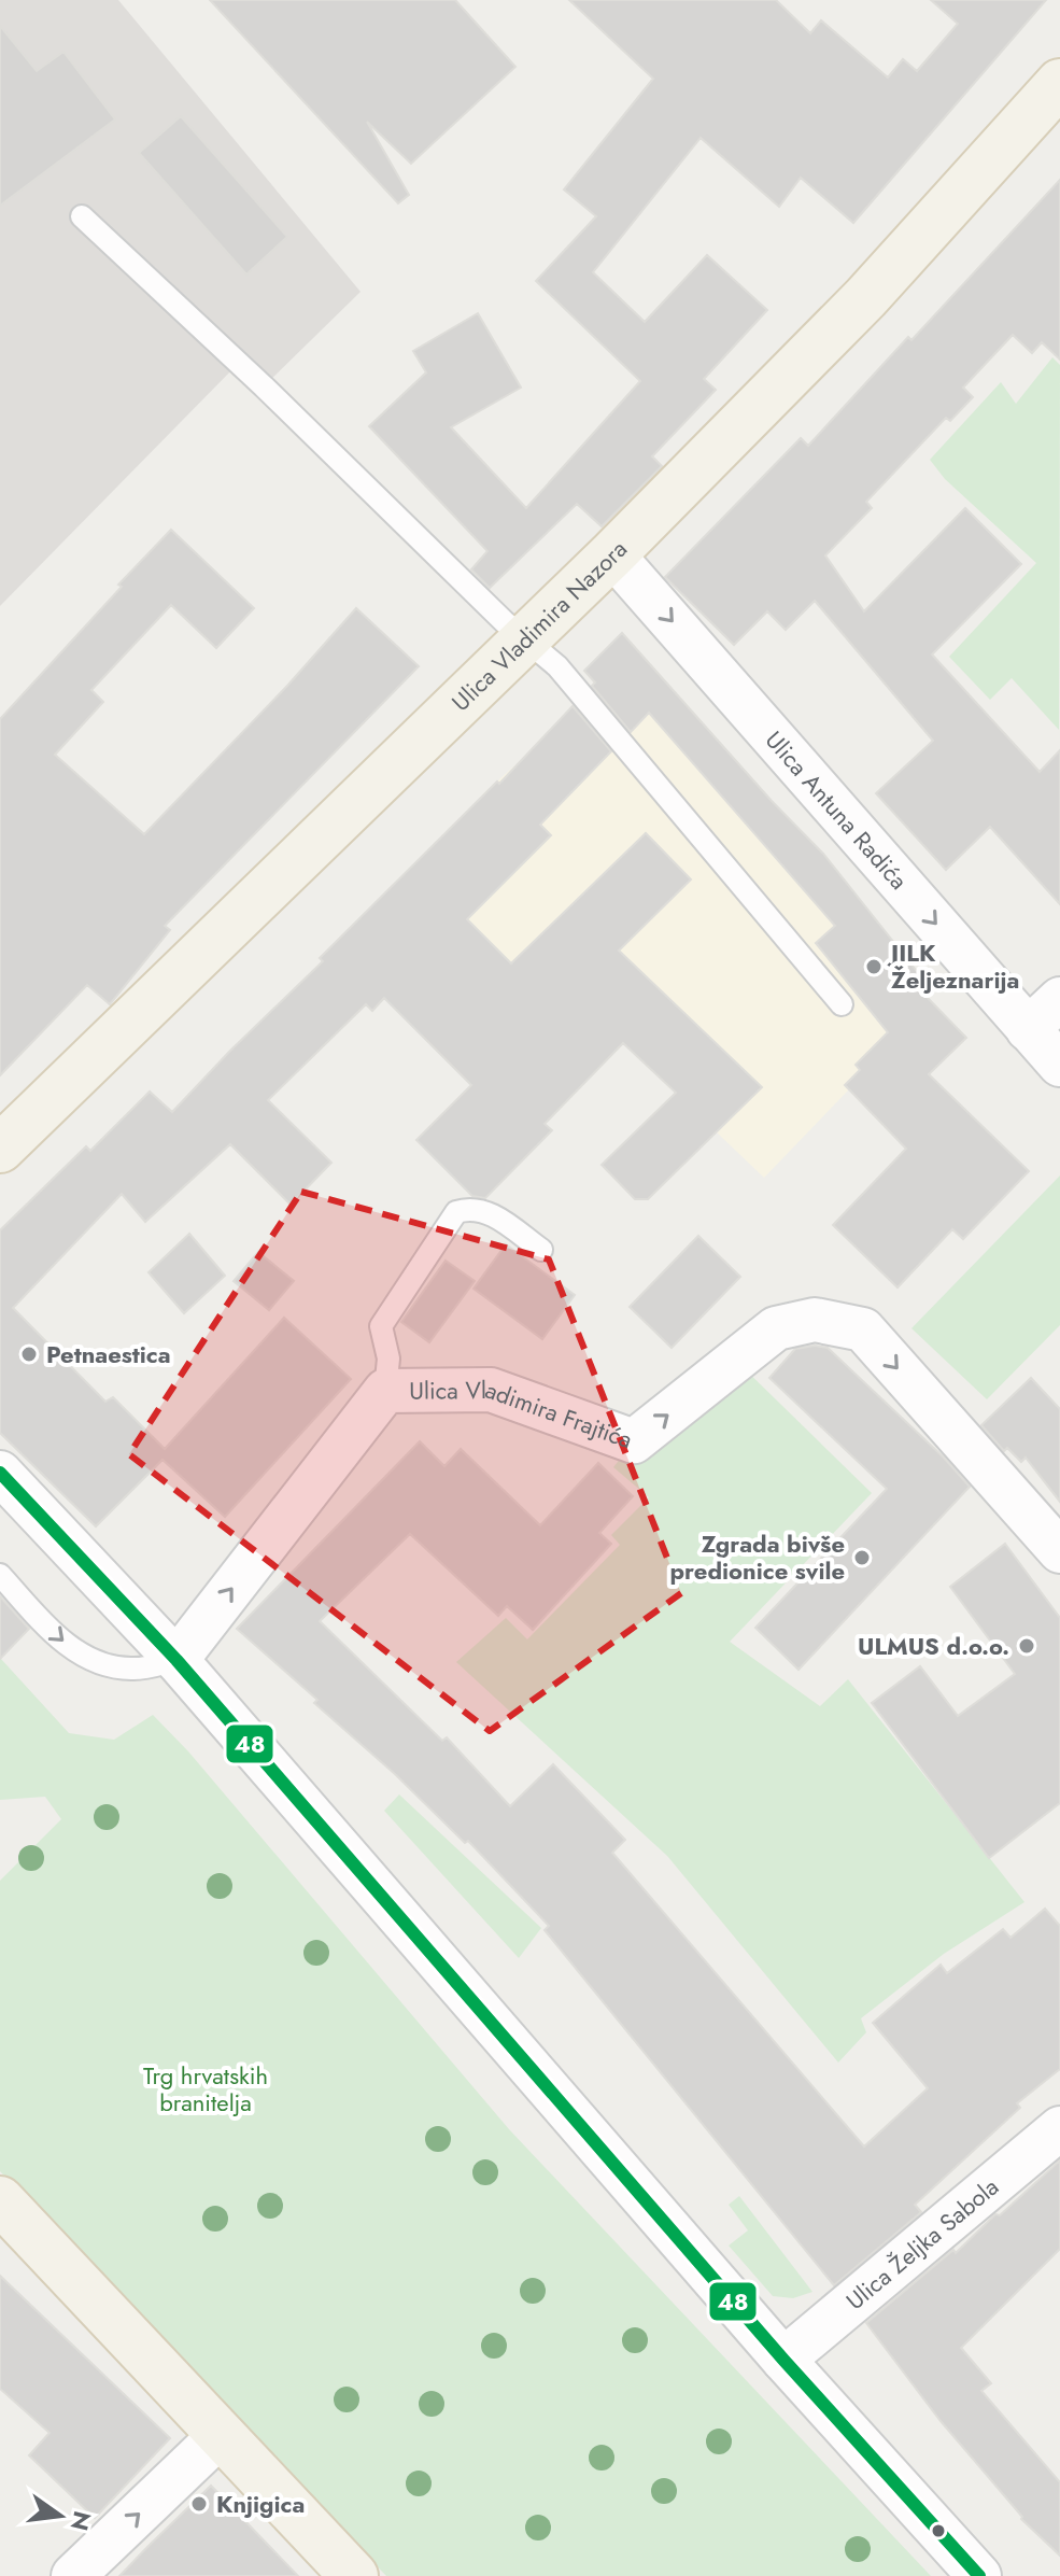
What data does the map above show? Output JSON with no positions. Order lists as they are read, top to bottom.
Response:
{
  "streets": {
    "main road": ["Ulica Vladimira Nazora"],
    "street": ["Ulica Antuna Radića", "Ulica Vladimira Frajtića", "Ulica Željka Sabola"]
  },
  "crossings": [
    ["Ulica Vladimira Nazora", "Ulica Antuna Radića"]
  ],
  "one_way": ["Ulica Antuna Radića"],
  "parks": ["Trg hrvatskih branitelja"],
  "places": [
    "JILK Željeznarija",
    "Petnaestica",
    "Zgrada bivše predionice svile",
    "ULMUS d.o.o.",
    "Knjigica"
  ],
  "lines": ["transit line 48"],
  "north": "right"
}
